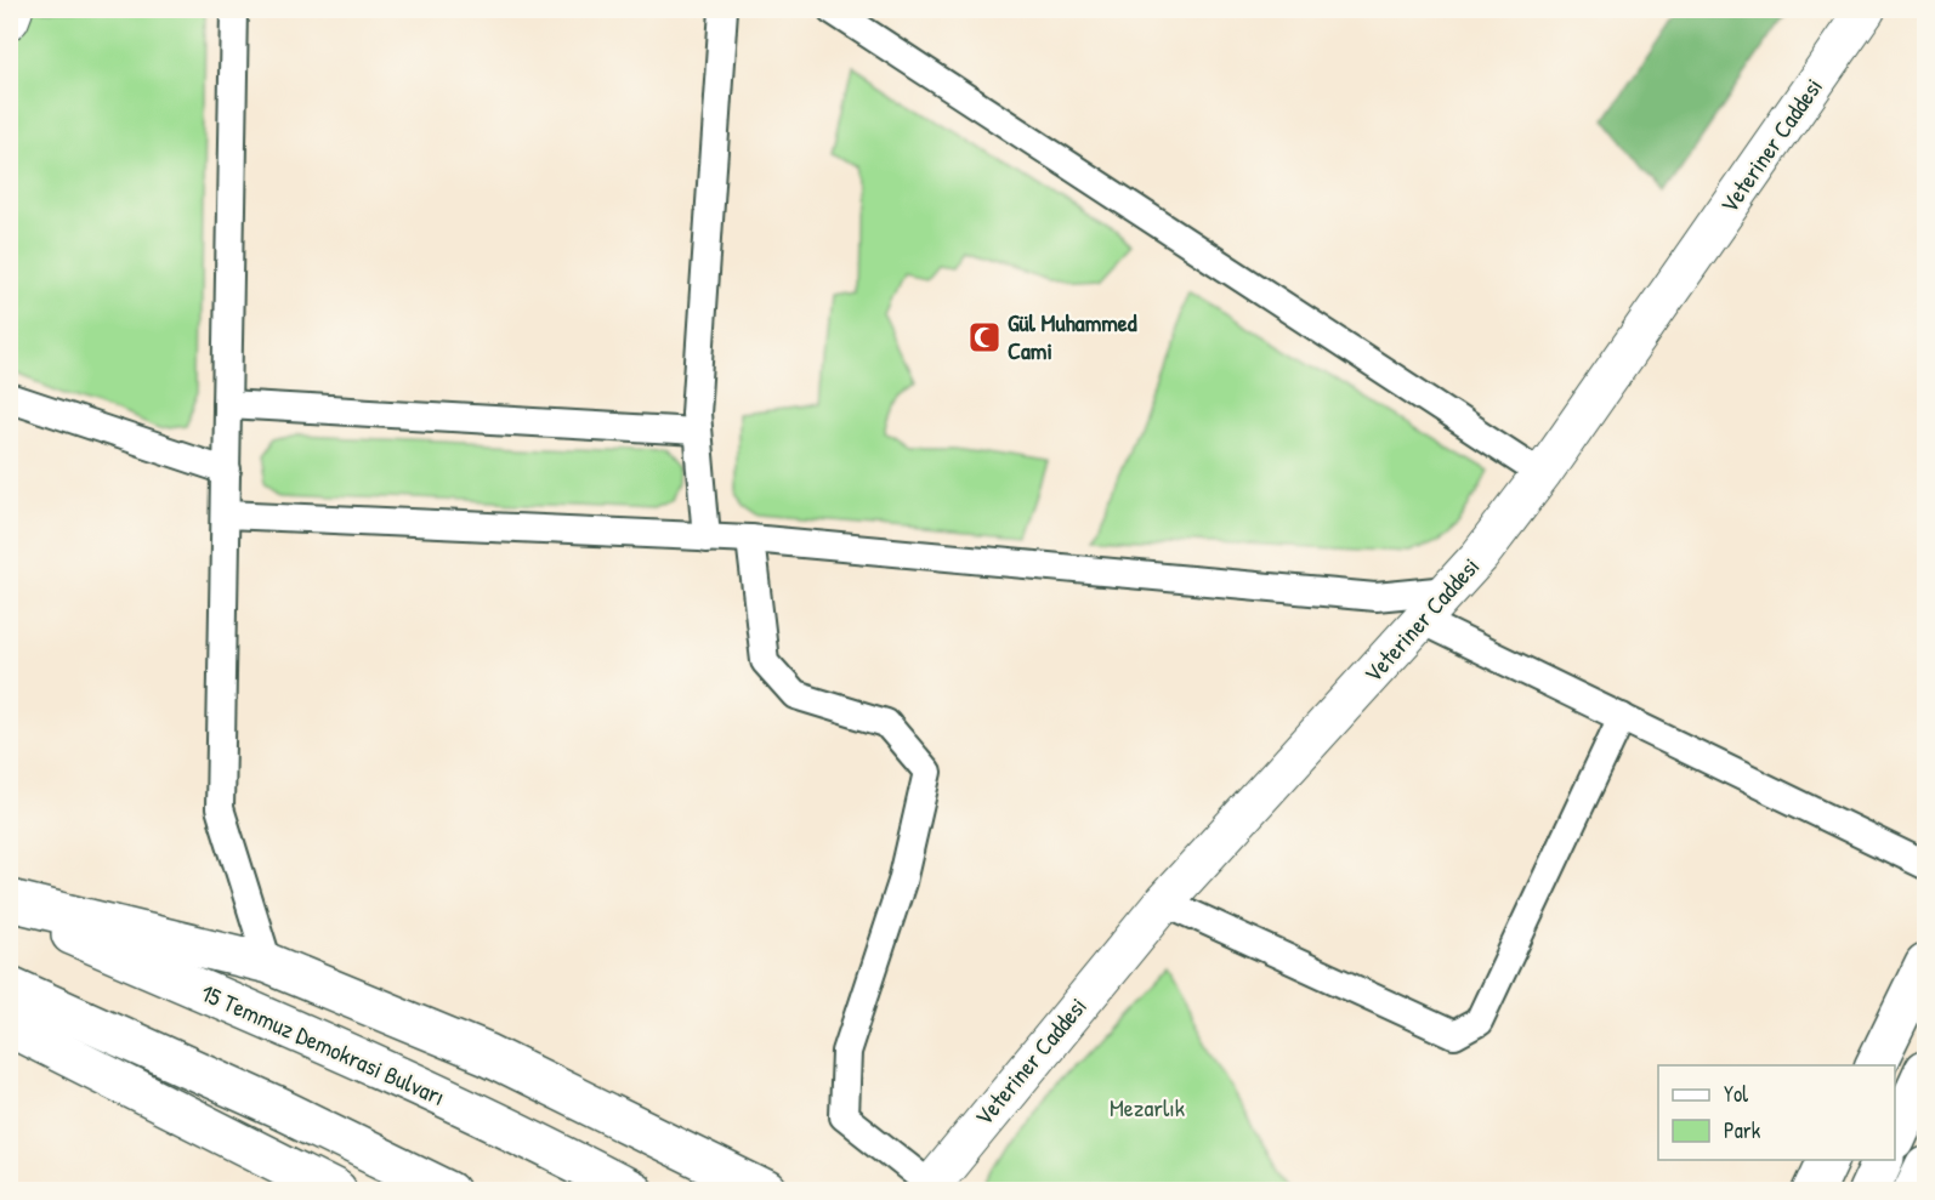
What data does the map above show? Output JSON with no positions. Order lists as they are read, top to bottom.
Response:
{
  "streets": {
    "main road": ["Veteriner Caddesi", "15 Temmuz Demokrasi Bulvarı"]
  },
  "parks": ["Mezarlık"],
  "places": {
    "mosque": ["Gül Muhammed Cami"]
  },
  "legend": ["Yol", "Park"]
}
